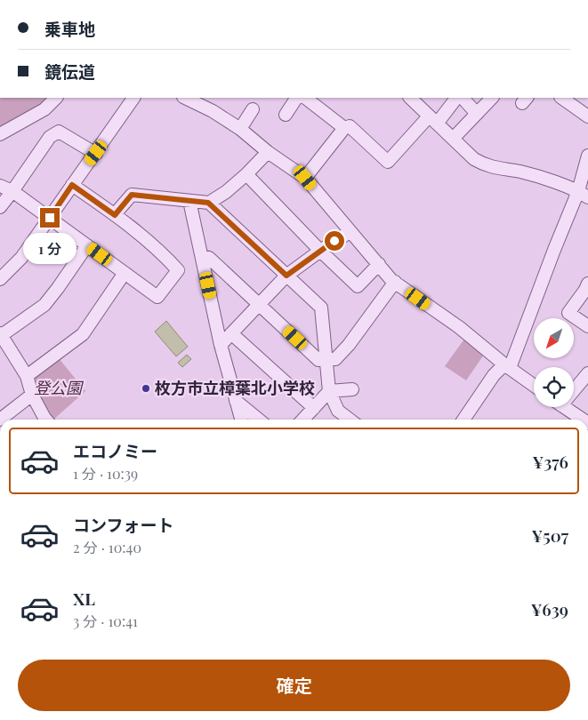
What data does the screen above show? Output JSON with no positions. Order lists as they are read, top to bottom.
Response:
{
  "parks": ["登公園"],
  "places": ["枚方市立樟葉北小学校"],
  "north": "bottom left",
  "page": {
    "banner": ["乗車地", "鏡伝道"],
    "bubble": "1 分",
    "list": [
      {
        "name": "エコノミー",
        "note": "1 分 · 10:39",
        "value": "¥376"
      },
      {
        "name": "コンフォート",
        "note": "2 分 · 10:40",
        "value": "¥507"
      },
      {
        "name": "XL",
        "note": "3 分 · 10:41",
        "value": "¥639"
      }
    ],
    "buttons": "確定"
  }
}
